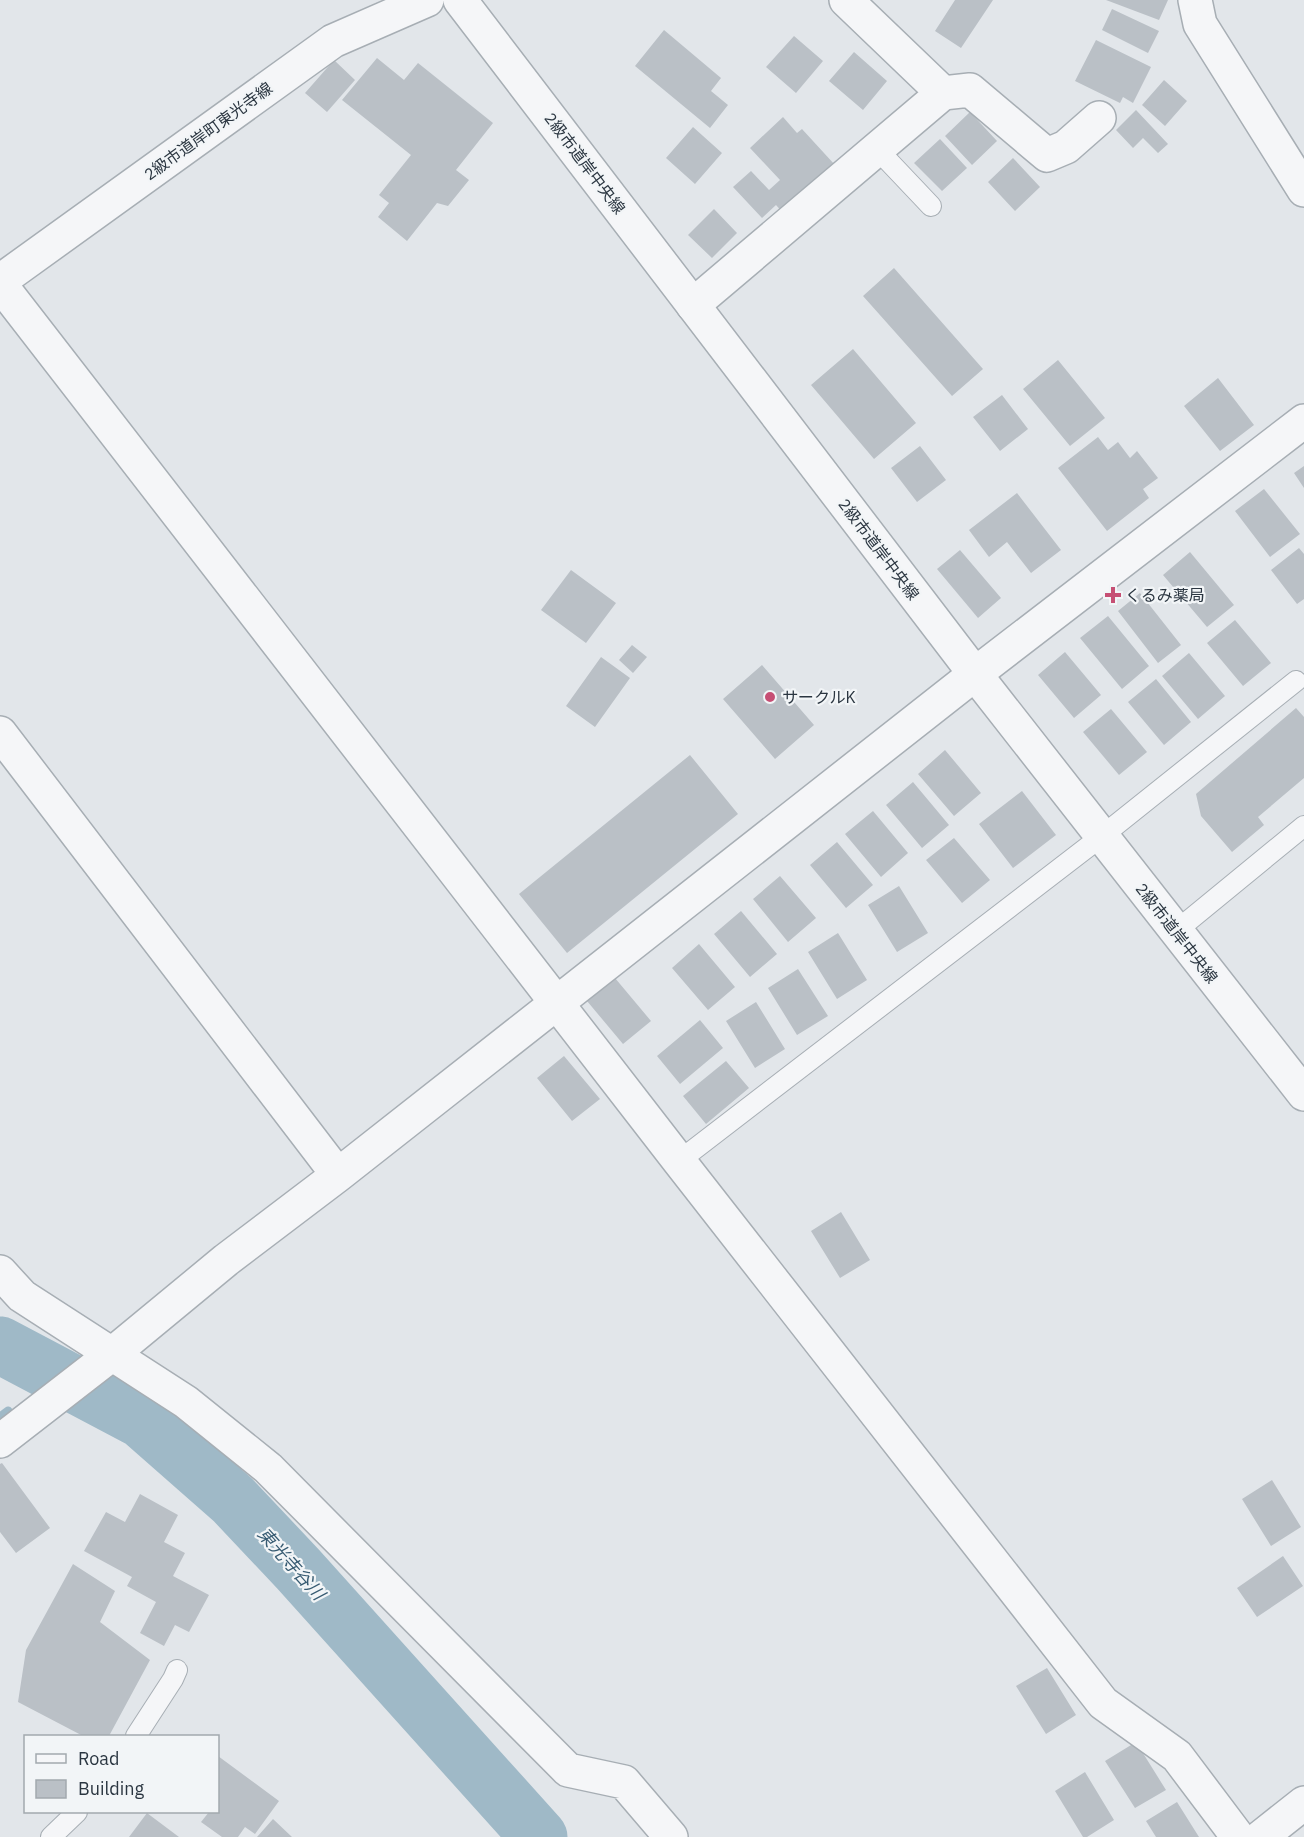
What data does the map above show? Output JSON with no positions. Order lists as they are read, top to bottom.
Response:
{
  "streets": {
    "street": ["2級市道岸町東光寺線", "2級市道岸中央線"]
  },
  "water": ["東光寺谷川"],
  "places": {
    "health": ["くるみ薬局"],
    "other": ["サークルK"]
  },
  "legend": ["Road", "Building"]
}
